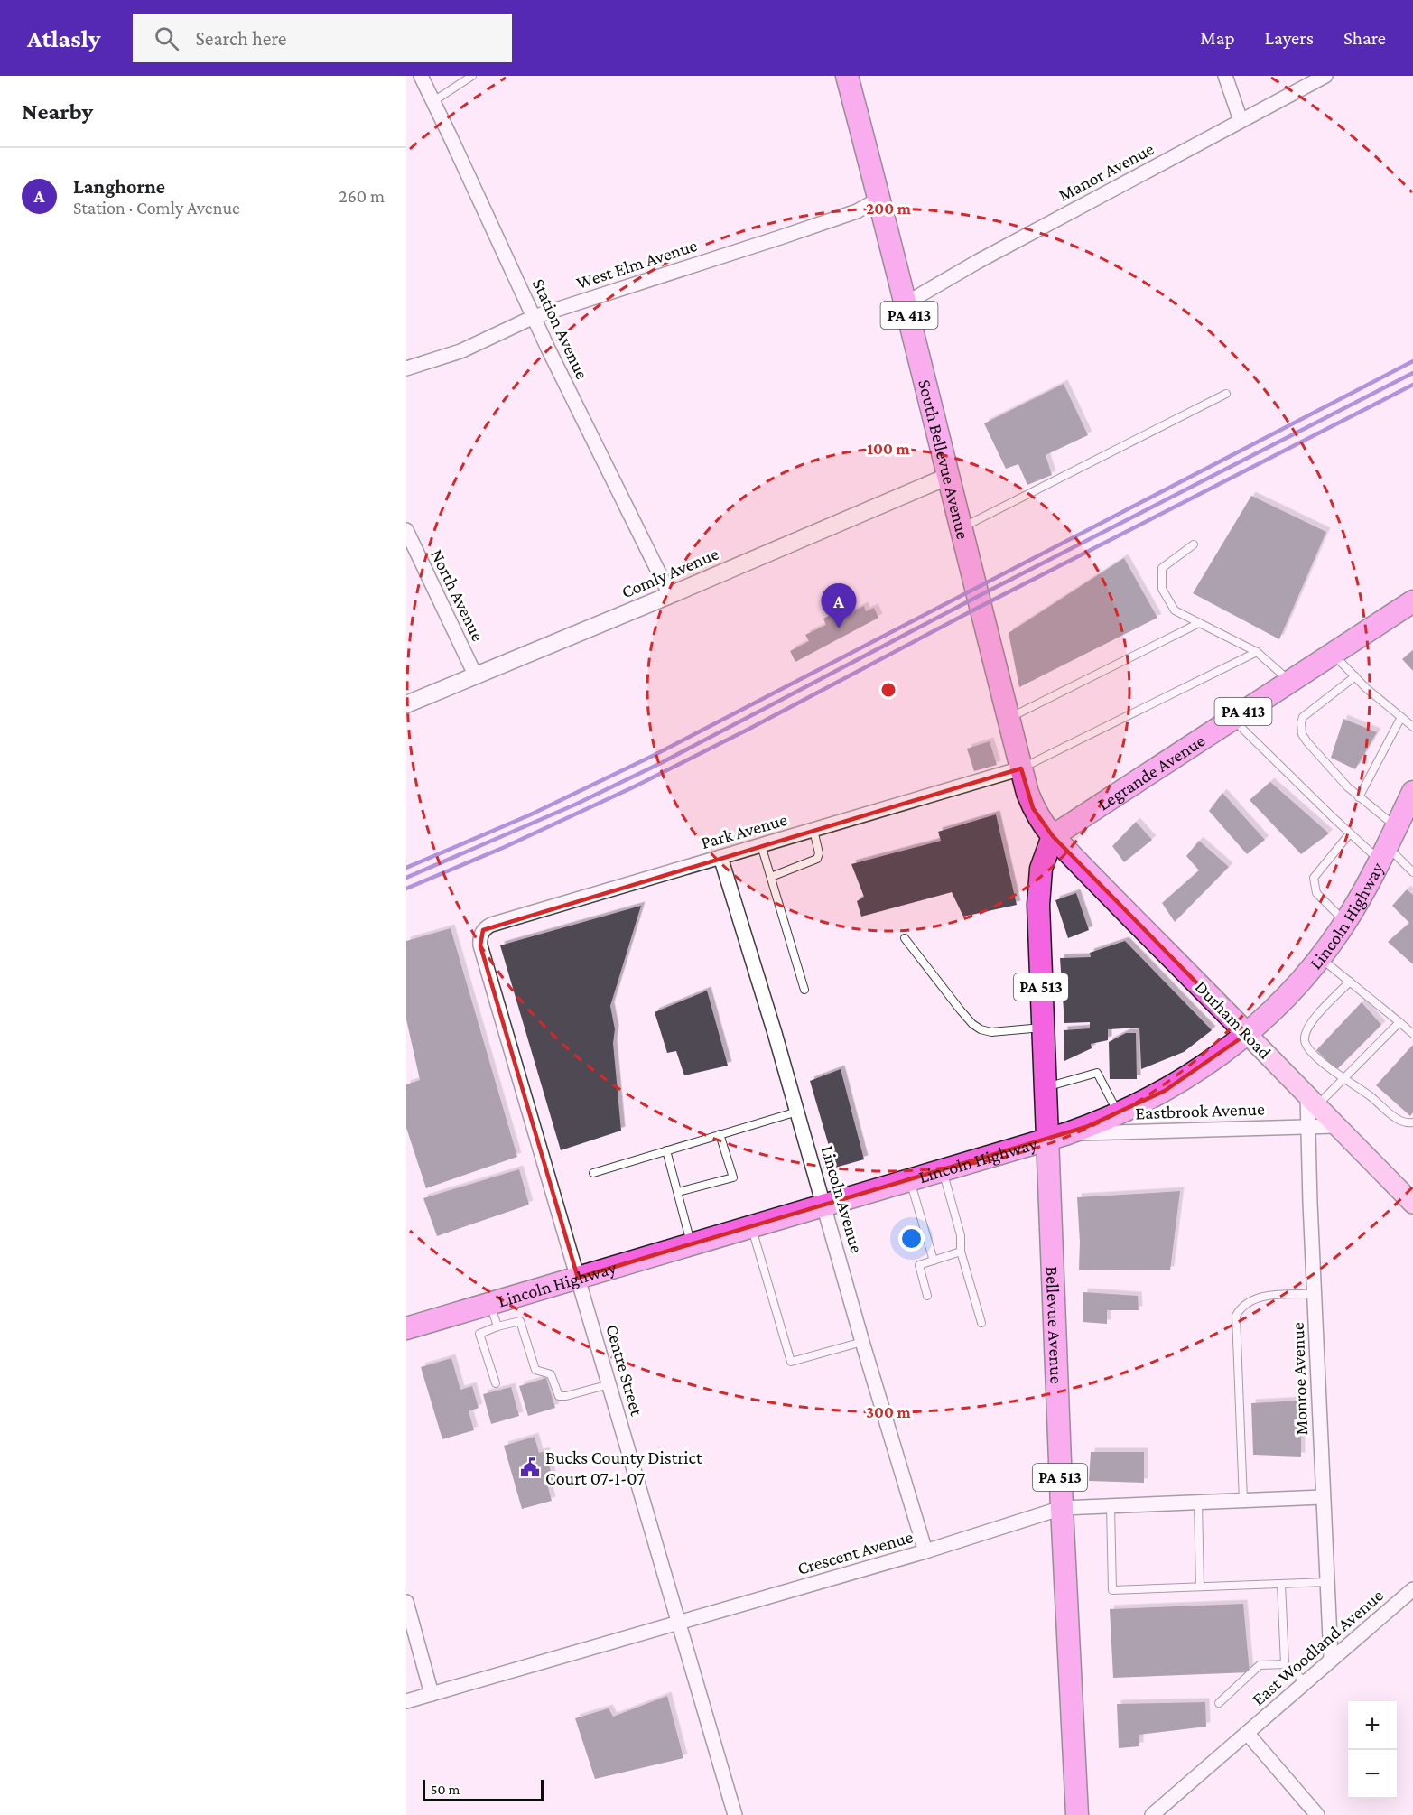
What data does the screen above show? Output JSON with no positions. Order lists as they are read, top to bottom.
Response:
{
  "streets": {
    "main road": [
      "PA 413",
      "South Bellevue Avenue",
      "Legrande Avenue",
      "Lincoln Highway",
      "PA 513",
      "Durham Road",
      "Bellevue Avenue"
    ],
    "street": [
      "Manor Avenue",
      "West Elm Avenue",
      "Station Avenue",
      "Comly Avenue",
      "North Avenue",
      "Park Avenue",
      "Eastbrook Avenue",
      "Lincoln Avenue",
      "Centre Street",
      "Monroe Avenue",
      "Crescent Avenue",
      "East Woodland Avenue"
    ]
  },
  "crossings": [
    ["Manor Avenue", "South Bellevue Avenue"],
    ["West Elm Avenue", "Station Avenue"],
    ["West Elm Avenue", "South Bellevue Avenue"],
    ["Station Avenue", "Comly Avenue"],
    ["South Bellevue Avenue", "Comly Avenue"],
    ["South Bellevue Avenue", "Legrande Avenue"],
    ["South Bellevue Avenue", "Park Avenue"],
    ["South Bellevue Avenue", "Durham Road"],
    ["South Bellevue Avenue", "Bellevue Avenue"],
    ["Comly Avenue", "North Avenue"],
    ["Legrande Avenue", "Durham Road"],
    ["Legrande Avenue", "Bellevue Avenue"],
    ["Park Avenue", "Lincoln Avenue"],
    ["Park Avenue", "Centre Street"],
    ["Lincoln Highway", "Durham Road"],
    ["Lincoln Highway", "Eastbrook Avenue"],
    ["Lincoln Highway", "Lincoln Avenue"],
    ["Lincoln Highway", "Bellevue Avenue"],
    ["Lincoln Highway", "Centre Street"],
    ["Durham Road", "Eastbrook Avenue"],
    ["Durham Road", "Bellevue Avenue"],
    ["Durham Road", "Monroe Avenue"],
    ["Eastbrook Avenue", "Bellevue Avenue"],
    ["Eastbrook Avenue", "Monroe Avenue"],
    ["Lincoln Avenue", "Crescent Avenue"],
    ["Bellevue Avenue", "Crescent Avenue"],
    ["Centre Street", "Crescent Avenue"],
    ["Monroe Avenue", "Crescent Avenue"],
    ["Monroe Avenue", "East Woodland Avenue"]
  ],
  "places": {
    "public building": ["Bucks County District Court 07-1-07"]
  },
  "scale_bar": "50 m",
  "page": {
    "header": "Atlasly",
    "search": "Search here",
    "nav": ["Map", "Layers", "Share"],
    "heading": "Nearby",
    "list": [
      {
        "mark": "A",
        "name": "Langhorne",
        "note": "Station · Comly Avenue",
        "value": "260 m"
      }
    ],
    "pins": "A",
    "map_buttons": ["+", "−"],
    "scale": "50 m"
  },
  "rings": ["200 m", "100 m", "300 m"]
}
